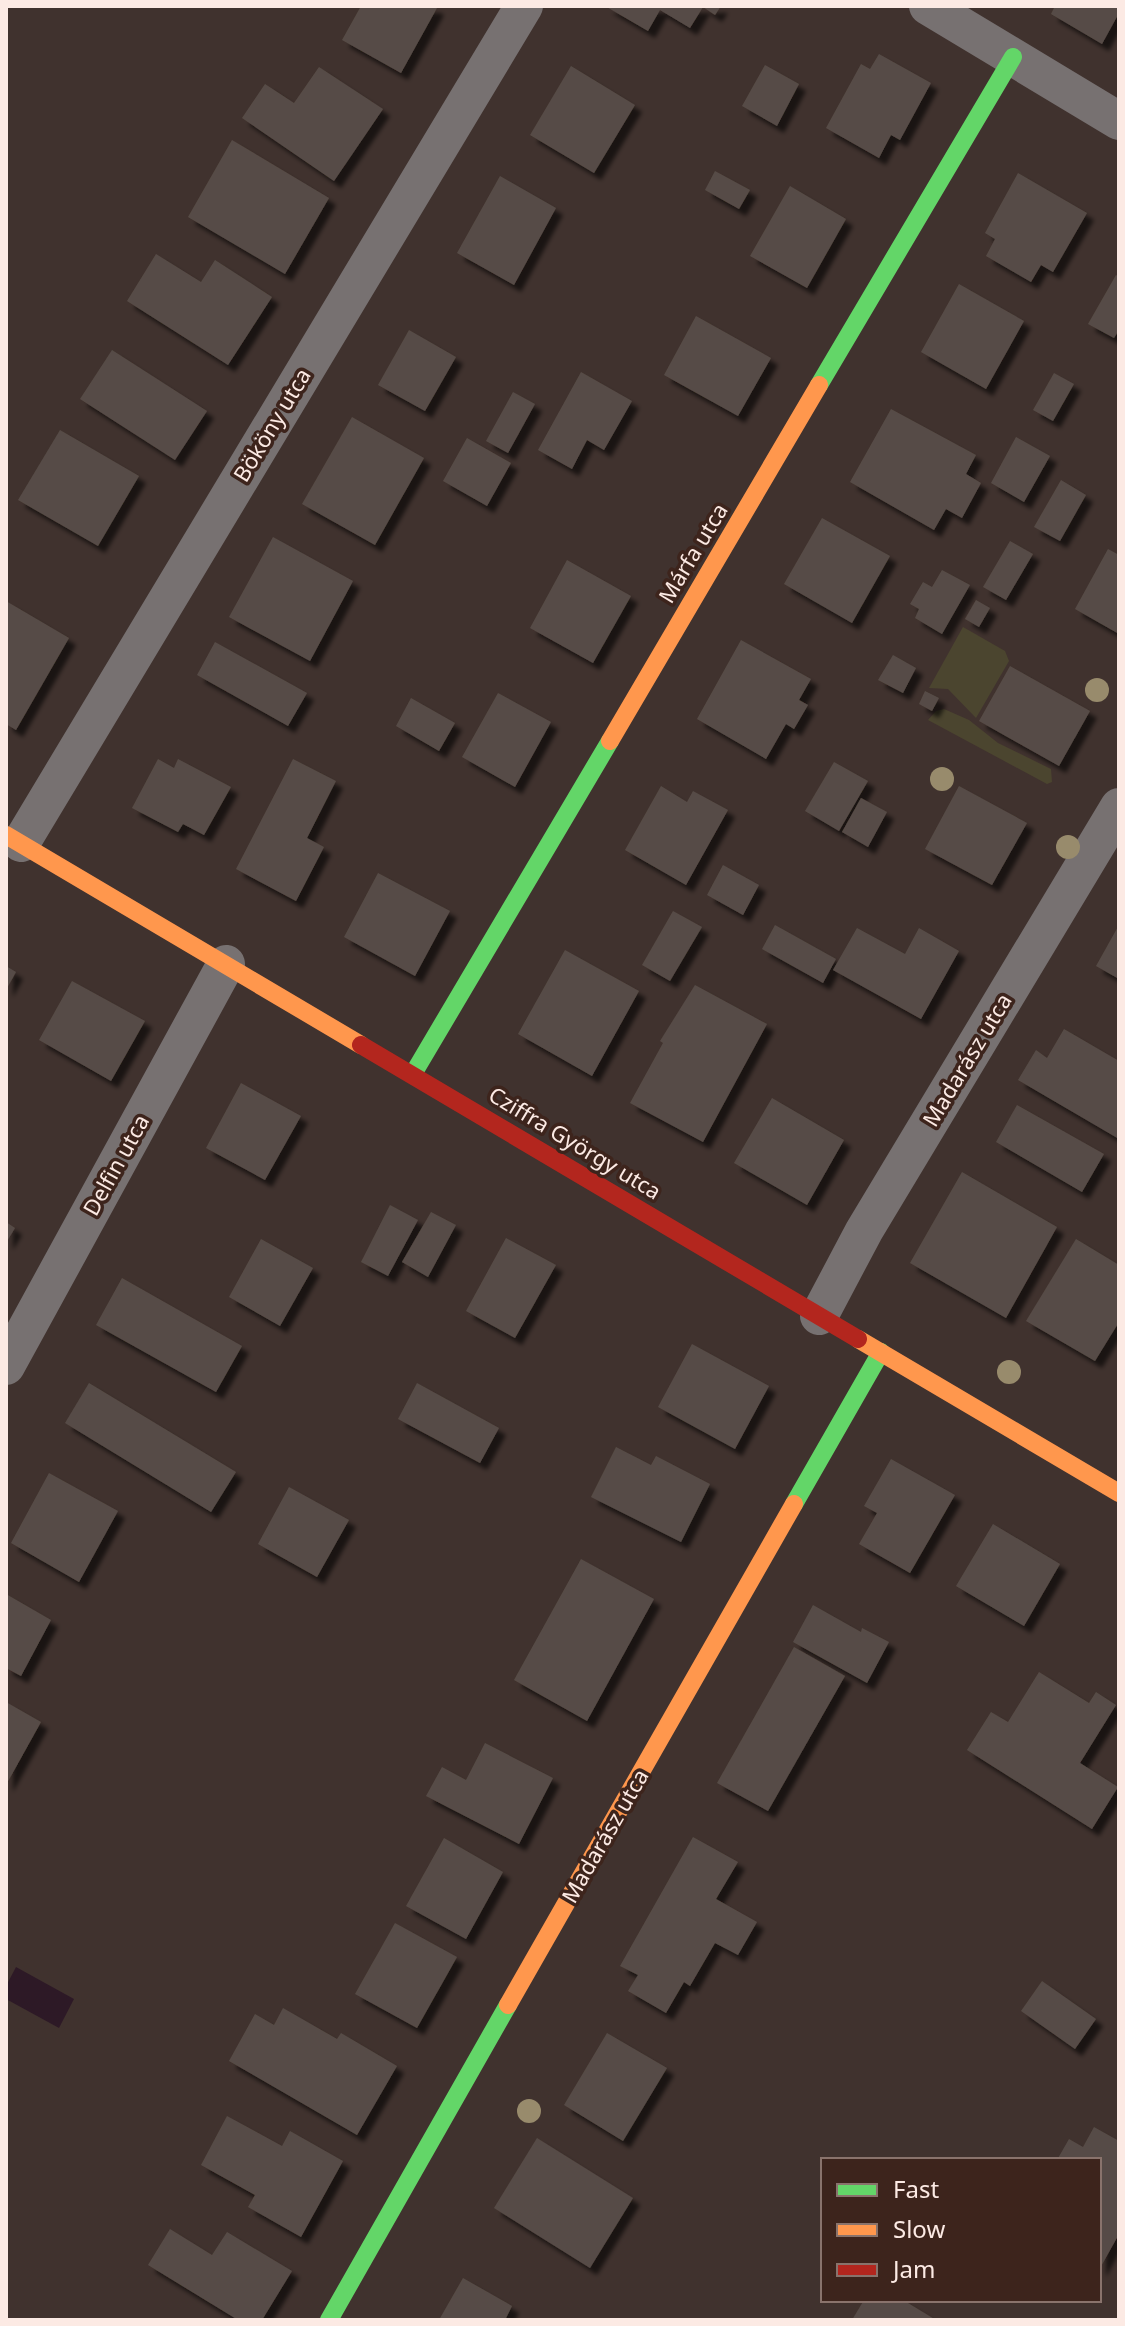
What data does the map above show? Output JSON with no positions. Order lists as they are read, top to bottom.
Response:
{
  "streets": {
    "street": [
      "Bököny utca",
      "Márfa utca",
      "Madarász utca",
      "Cziffra György utca",
      "Delfin utca"
    ]
  },
  "crossings": [
    ["Bököny utca", "Cziffra György utca"],
    ["Márfa utca", "Cziffra György utca"],
    ["Madarász utca", "Cziffra György utca"],
    ["Cziffra György utca", "Delfin utca"]
  ],
  "legend": ["Fast", "Slow", "Jam"]
}
